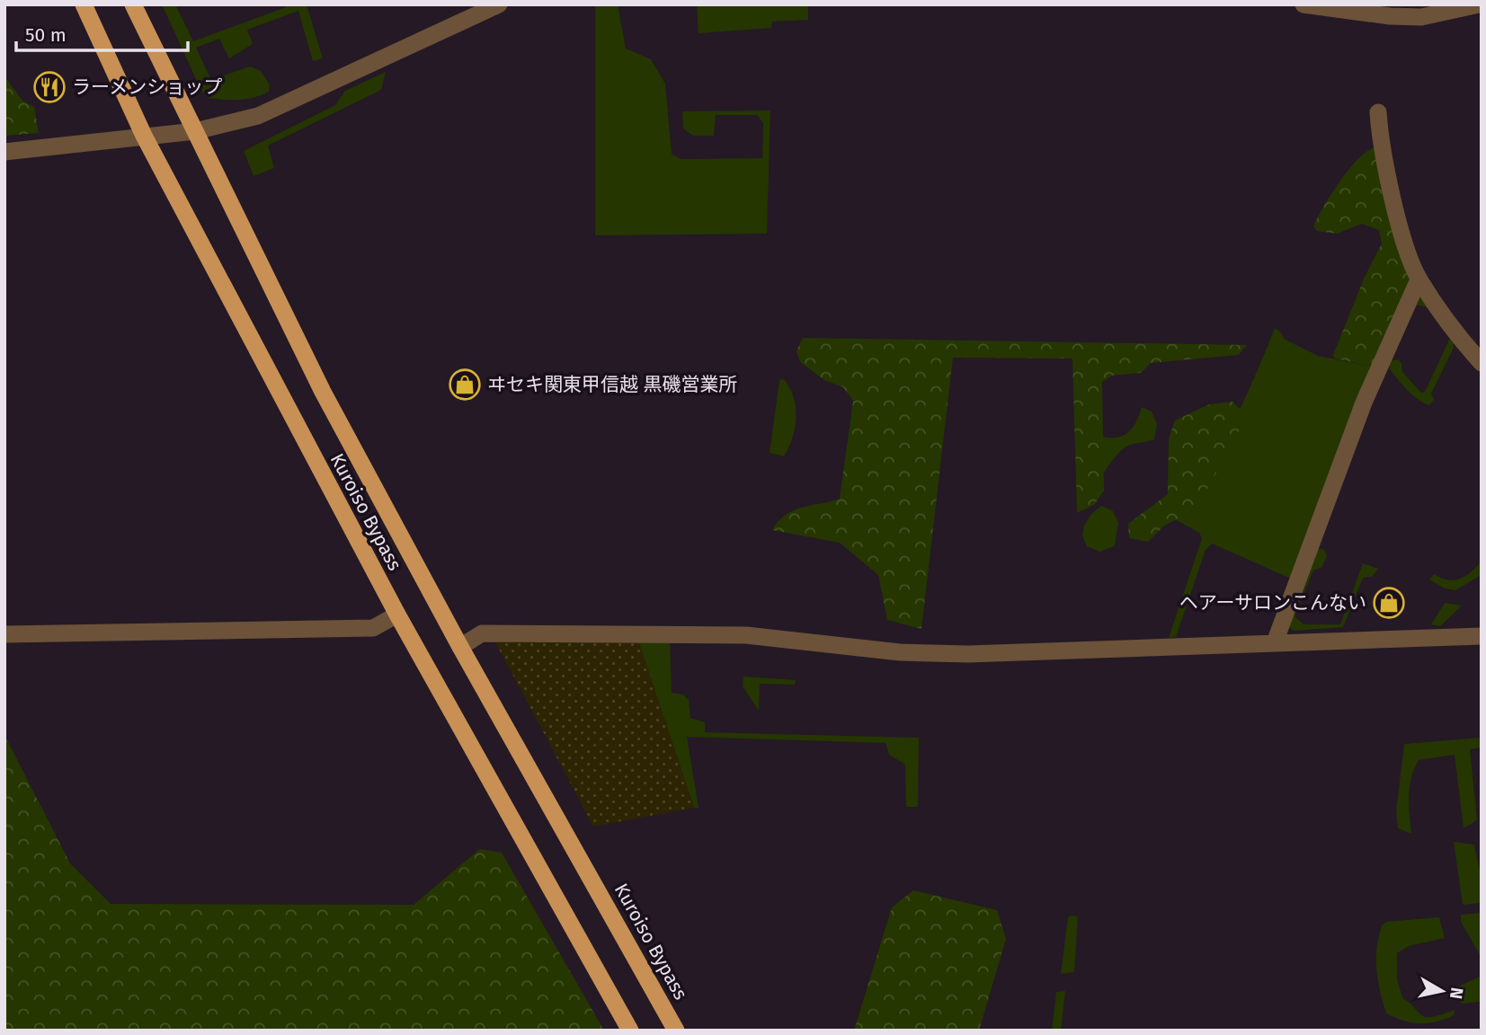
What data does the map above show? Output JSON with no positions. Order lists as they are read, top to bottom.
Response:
{
  "streets": {
    "highway": ["Kuroiso Bypass"]
  },
  "places": {
    "restaurant": ["ラーメンショップ"],
    "shop": ["ヰセキ関東甲信越 黒磯営業所", "ヘアーサロンこんない"]
  },
  "scale_bar": "50 m",
  "north": "right"
}
